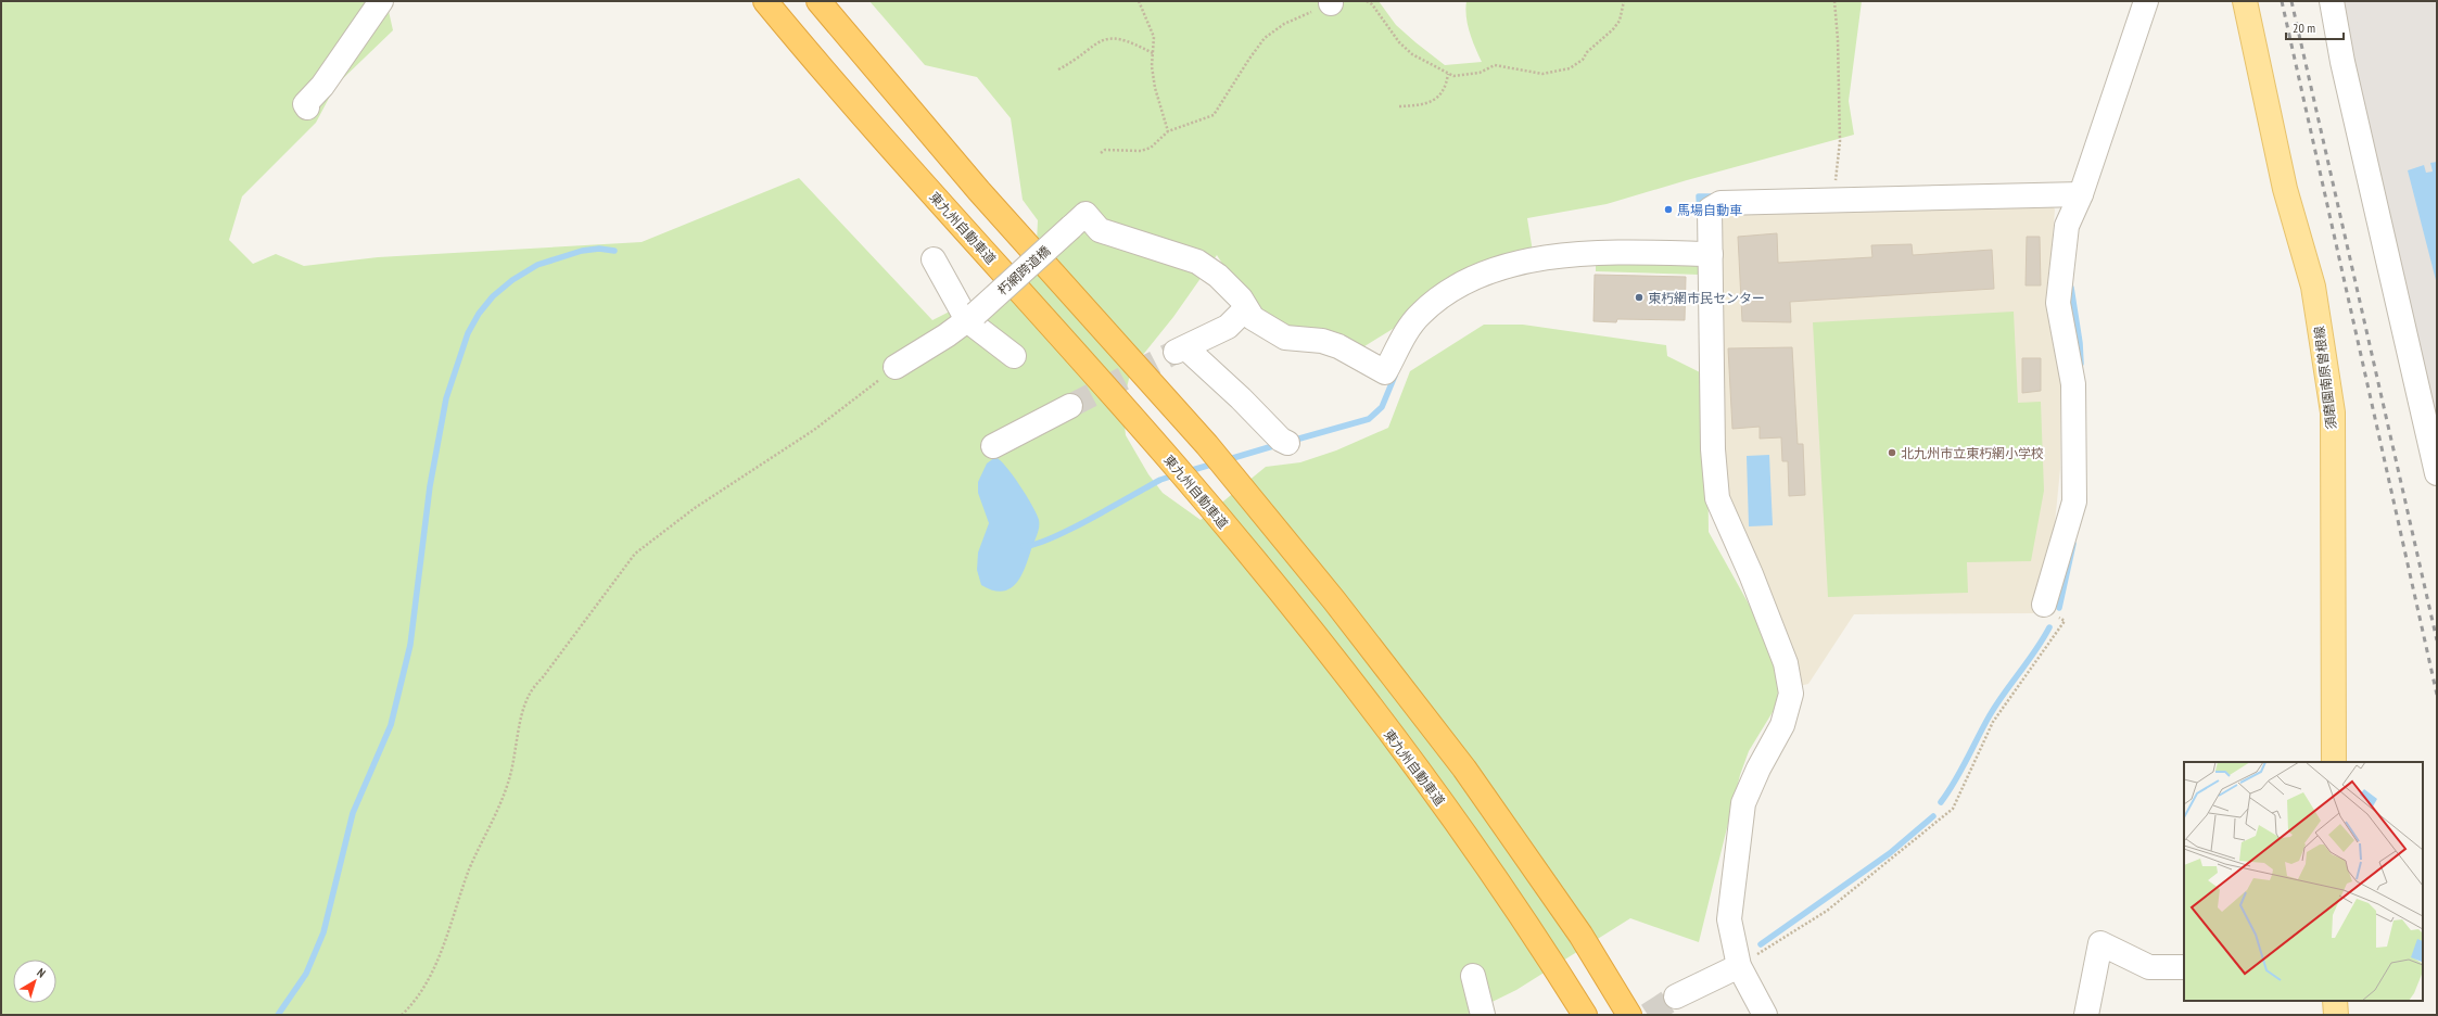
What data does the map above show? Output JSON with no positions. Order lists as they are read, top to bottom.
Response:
{
  "streets": {
    "highway": ["東九州自動車道"],
    "main road": ["須磨園南原曽根線"],
    "street": ["朽網跨道橋"]
  },
  "places": ["馬場自動車", "東朽網市民センター", "北九州市立東朽網小学校"],
  "scale_bar": "20 m",
  "north": "top right"
}
